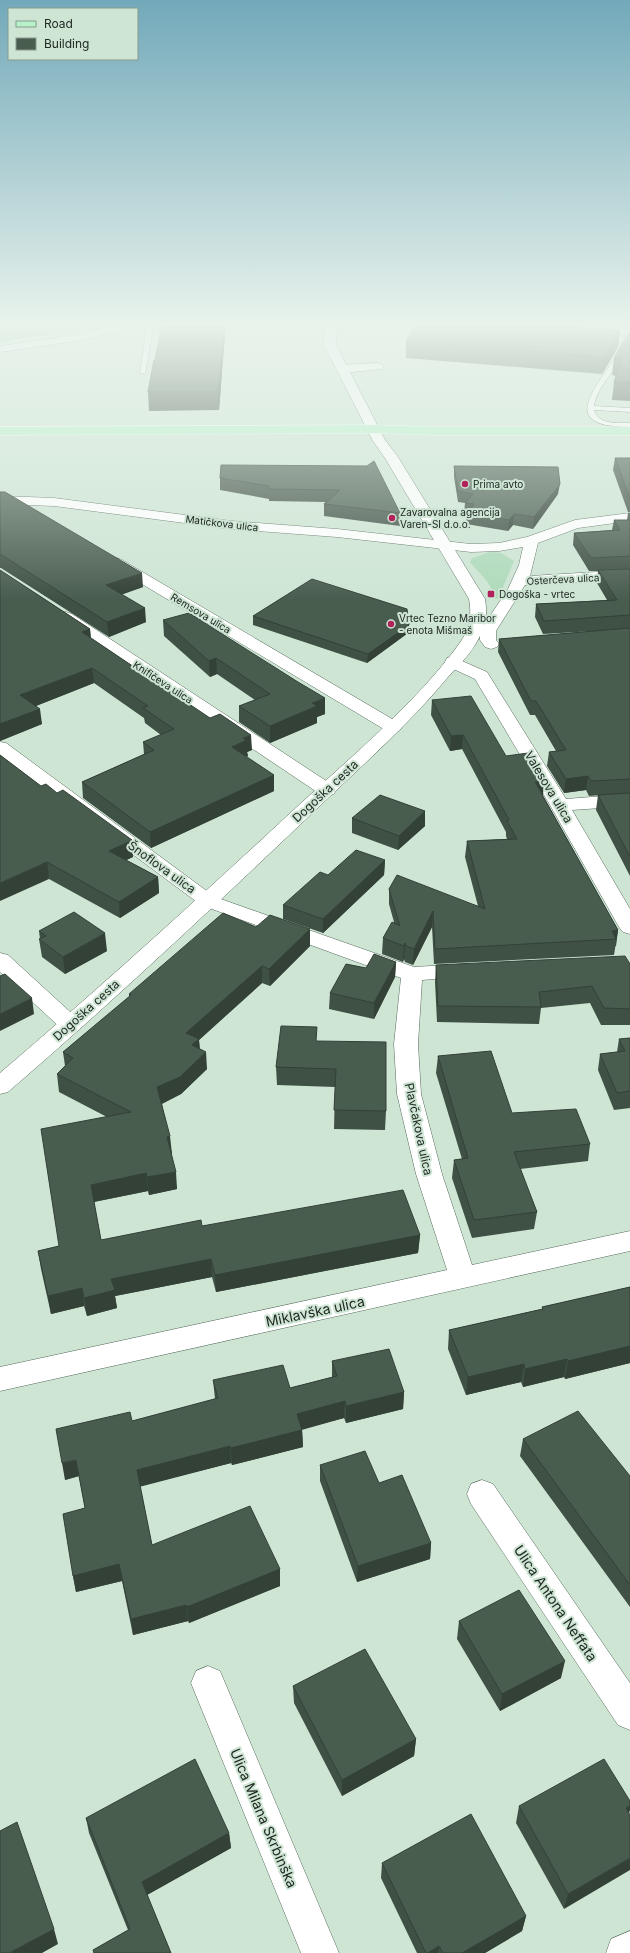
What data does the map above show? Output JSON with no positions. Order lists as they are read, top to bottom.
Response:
{
  "streets": {
    "street": [
      "Matičkova ulica",
      "Osterčeva ulica",
      "Remsova ulica",
      "Knifičeva ulica",
      "Valesova ulica",
      "Dogoška cesta",
      "Šnoflova ulica",
      "Plavčakova ulica",
      "Miklavška ulica",
      "Ulica Antona Neffata",
      "Ulica Milana Skrbinška"
    ]
  },
  "crossings": [
    ["Matičkova ulica", "Dogoška cesta"],
    ["Remsova ulica", "Dogoška cesta"],
    ["Knifičeva ulica", "Dogoška cesta"],
    ["Valesova ulica", "Dogoška cesta"],
    ["Dogoška cesta", "Šnoflova ulica"],
    ["Šnoflova ulica", "Plavčakova ulica"],
    ["Plavčakova ulica", "Miklavška ulica"]
  ],
  "places": {
    "other": ["Prima avto", "Zavarovalna agencija Varen-SI d.o.o.", "Vrtec Tezno Maribor - enota Mišmaš"],
    "transit": ["Dogoška - vrtec"]
  },
  "legend": ["Road", "Building"]
}
